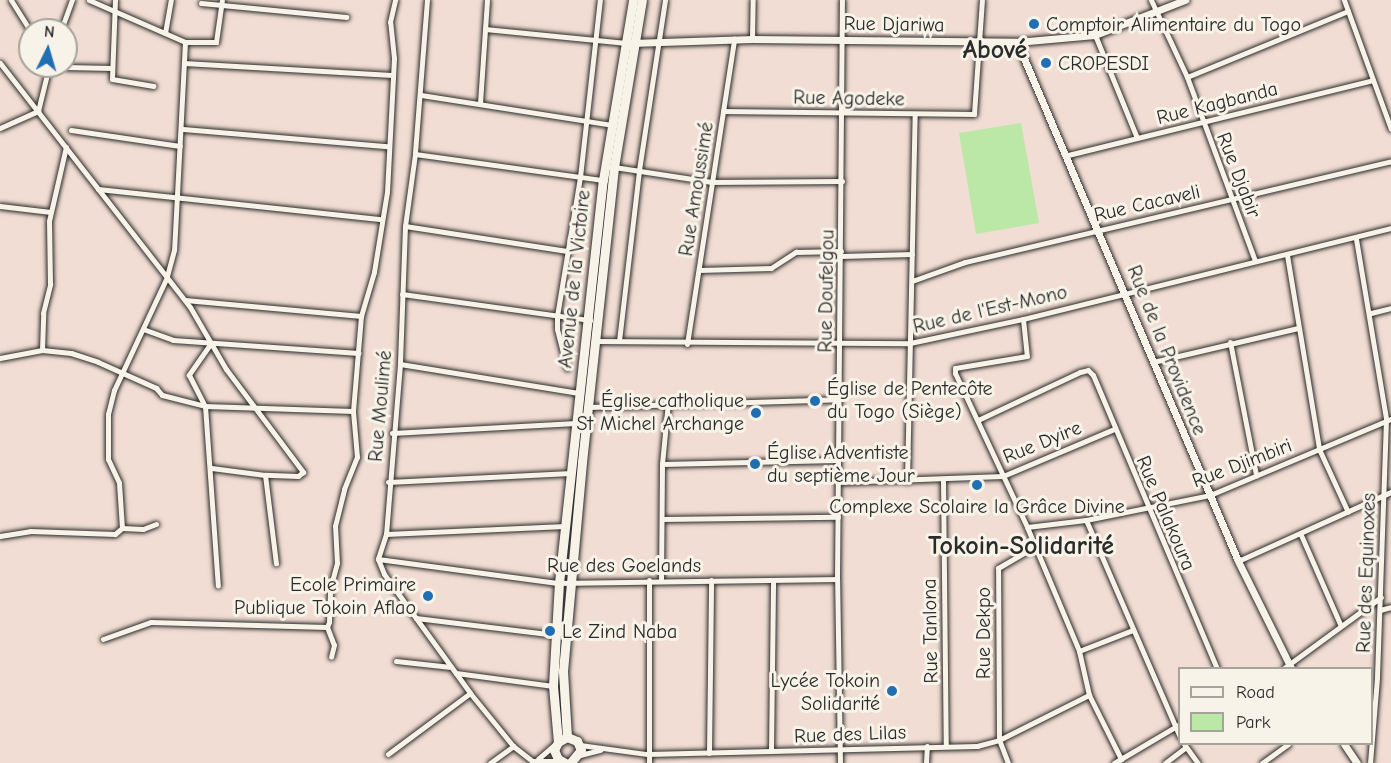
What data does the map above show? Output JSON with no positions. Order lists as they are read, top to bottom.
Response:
{
  "streets": {
    "highway": ["Avenue de la Victoire"],
    "street": [
      "Rue Djariwa",
      "Rue Agodeke",
      "Rue Kagbanda",
      "Rue Djabir",
      "Rue Amoussimé",
      "Rue Cacaveli",
      "Rue Doufelgou",
      "Rue de l'Est-Mono",
      "Rue de la Providence",
      "Rue Moulimé",
      "Rue Dyire",
      "Rue Djimbiri",
      "Rue Palakoura",
      "Rue des Goelands",
      "Rue des Equinoxes",
      "Rue Tanlona",
      "Rue Dekpo",
      "Rue des Lilas"
    ]
  },
  "crossings": [
    ["Rue Djariwa", "Rue Agodeke"],
    ["Rue Djariwa", "Rue Djabir"],
    ["Rue Djariwa", "Rue Amoussimé"],
    ["Rue Djariwa", "Avenue de la Victoire"],
    ["Rue Djariwa", "Rue Doufelgou"],
    ["Rue Djariwa", "Rue de la Providence"],
    ["Rue Agodeke", "Rue Amoussimé"],
    ["Rue Agodeke", "Rue Doufelgou"],
    ["Rue Kagbanda", "Rue Djabir"],
    ["Rue Kagbanda", "Rue de la Providence"],
    ["Rue Djabir", "Rue Cacaveli"],
    ["Rue Djabir", "Rue de l'Est-Mono"],
    ["Rue Amoussimé", "Rue de l'Est-Mono"],
    ["Rue Cacaveli", "Rue de la Providence"],
    ["Avenue de la Victoire", "Rue de l'Est-Mono"],
    ["Avenue de la Victoire", "Rue des Goelands"],
    ["Rue Doufelgou", "Rue de l'Est-Mono"],
    ["Rue Doufelgou", "Rue Dyire"],
    ["Rue Doufelgou", "Rue des Goelands"],
    ["Rue Doufelgou", "Rue des Lilas"],
    ["Rue de l'Est-Mono", "Rue de la Providence"],
    ["Rue de l'Est-Mono", "Rue des Equinoxes"],
    ["Rue de la Providence", "Rue Djimbiri"],
    ["Rue Moulimé", "Rue des Goelands"],
    ["Rue Dyire", "Rue Palakoura"],
    ["Rue Dyire", "Rue Tanlona"],
    ["Rue Djimbiri", "Rue Palakoura"],
    ["Rue Djimbiri", "Rue des Equinoxes"],
    ["Rue Tanlona", "Rue des Lilas"],
    ["Rue Dekpo", "Rue des Lilas"]
  ],
  "districts": ["Abové", "Tokoin-Solidarité"],
  "places": [
    "Comptoir Alimentaire du Togo",
    "CROPESDI",
    "Église de Pentecôte du Togo (Siège)",
    "Église catholique St Michel Archange",
    "Église Adventiste du septième Jour",
    "Complexe Scolaire la Grâce Divine",
    "Ecole Primaire Publique Tokoin Aflao",
    "Le Zind Naba",
    "Lycée Tokoin Solidarité"
  ],
  "legend": ["Road", "Park"],
  "north": "top"
}
